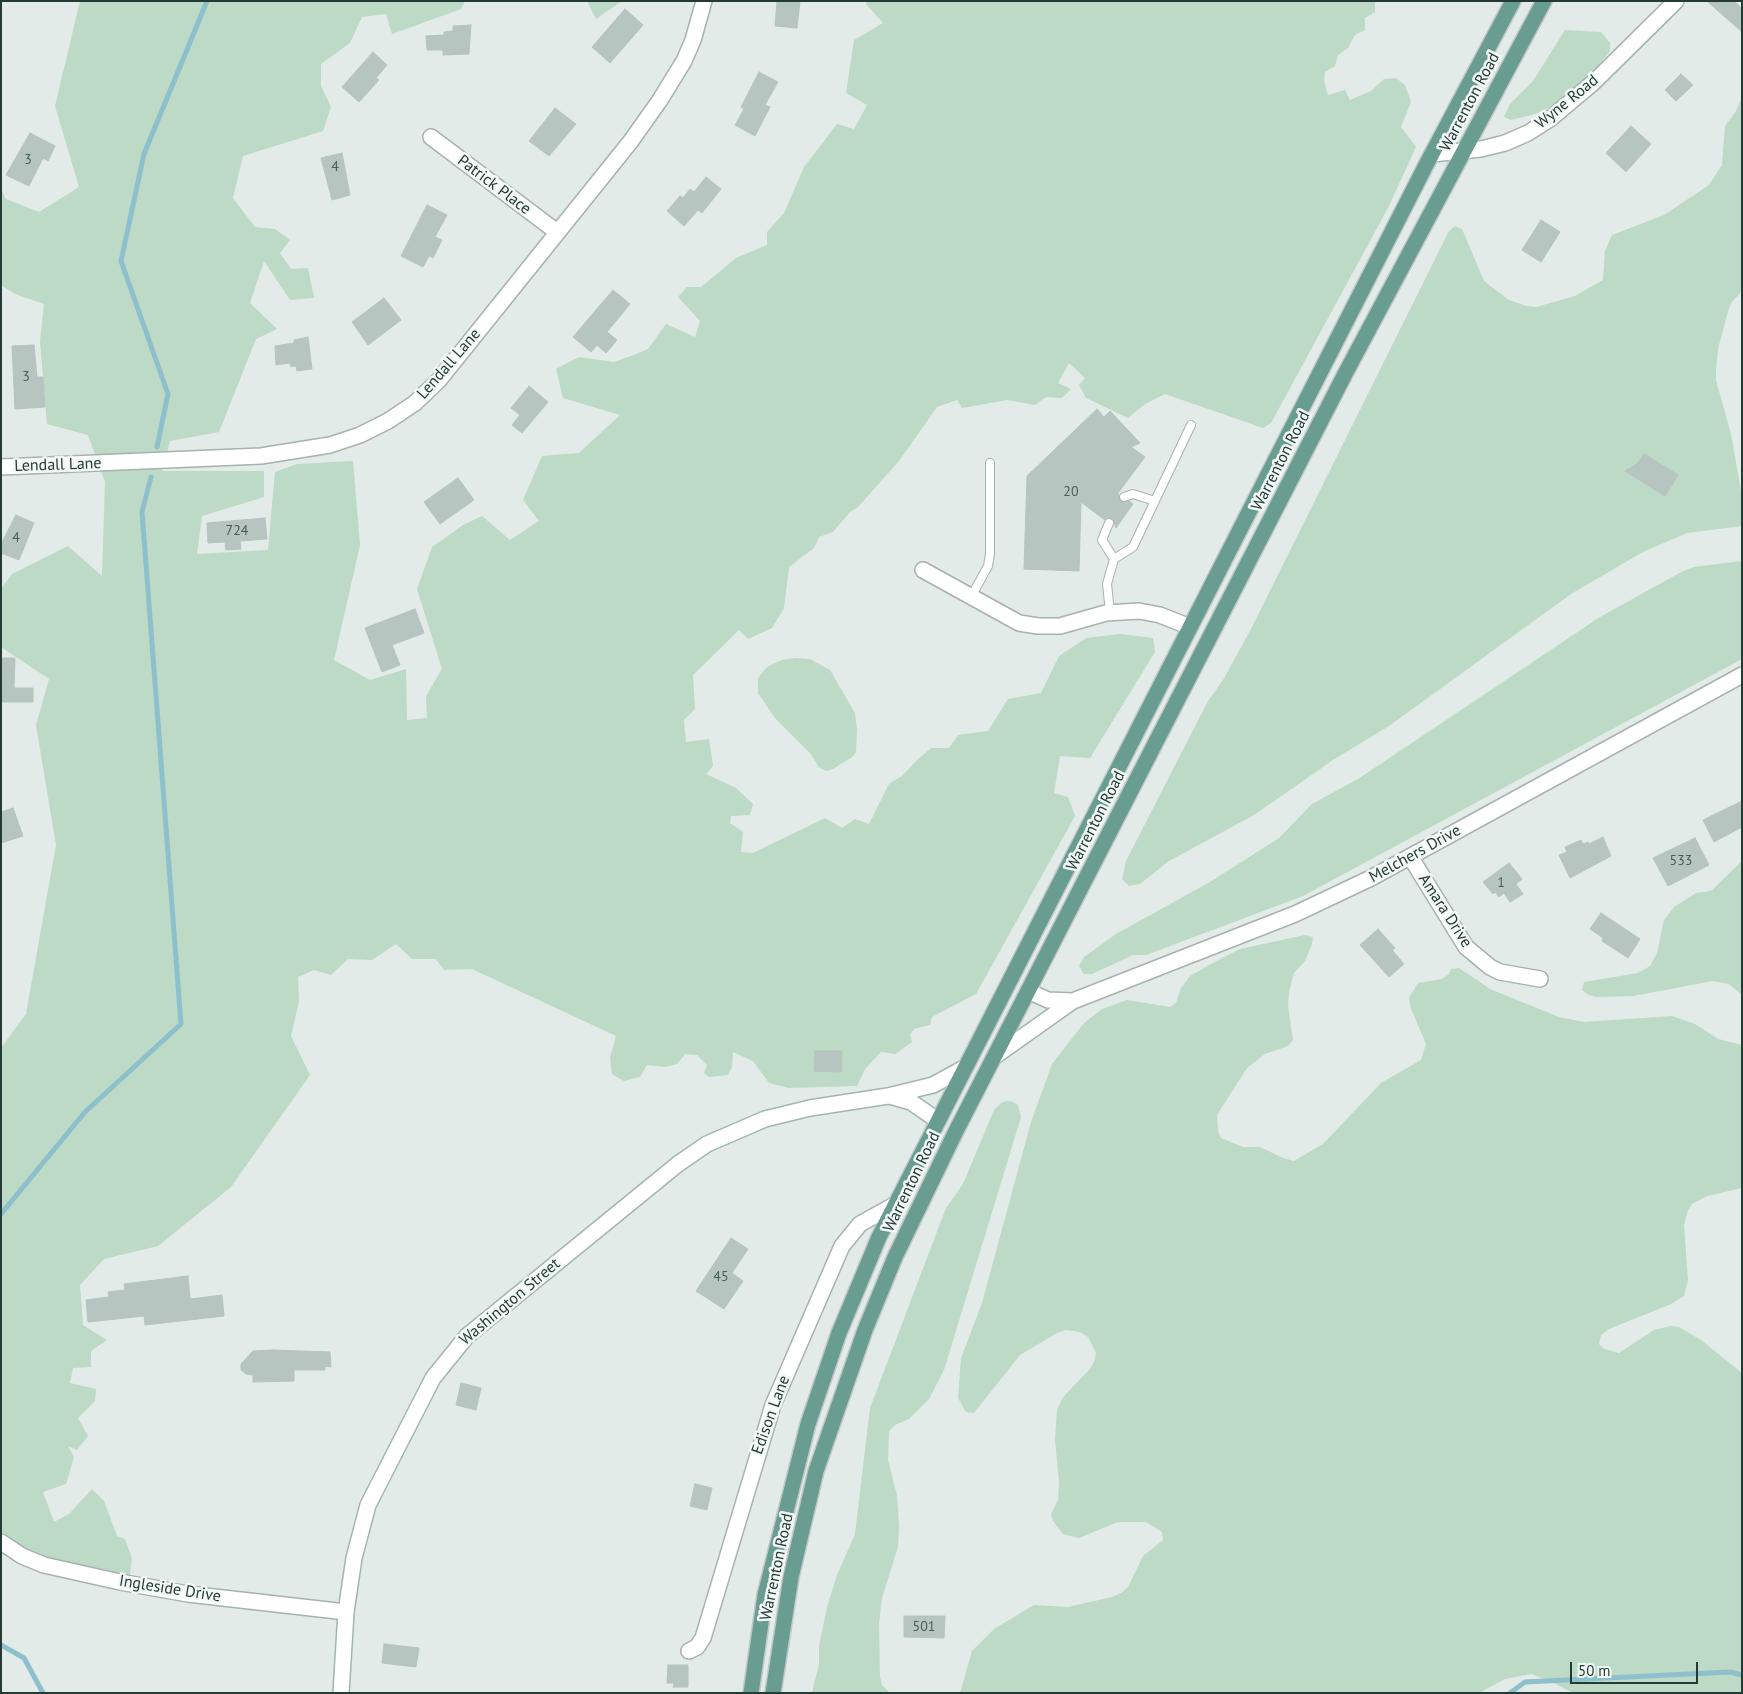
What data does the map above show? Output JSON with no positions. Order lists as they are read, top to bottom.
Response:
{
  "streets": {
    "main road": ["Warrenton Road"],
    "street": [
      "Wyne Road",
      "Patrick Place",
      "Lendall Lane",
      "Melchers Drive",
      "Amara Drive",
      "Washington Street",
      "Edison Lane",
      "Ingleside Drive"
    ]
  },
  "crossings": [
    ["Warrenton Road", "Wyne Road"],
    ["Warrenton Road", "Melchers Drive"],
    ["Warrenton Road", "Washington Street"],
    ["Warrenton Road", "Edison Lane"],
    ["Patrick Place", "Lendall Lane"],
    ["Melchers Drive", "Amara Drive"],
    ["Washington Street", "Ingleside Drive"]
  ],
  "house_numbers": [
    "3",
    "4",
    "3",
    "20",
    "724",
    "4",
    "533",
    "1",
    "45",
    "501"
  ],
  "scale_bar": "50 m"
}
